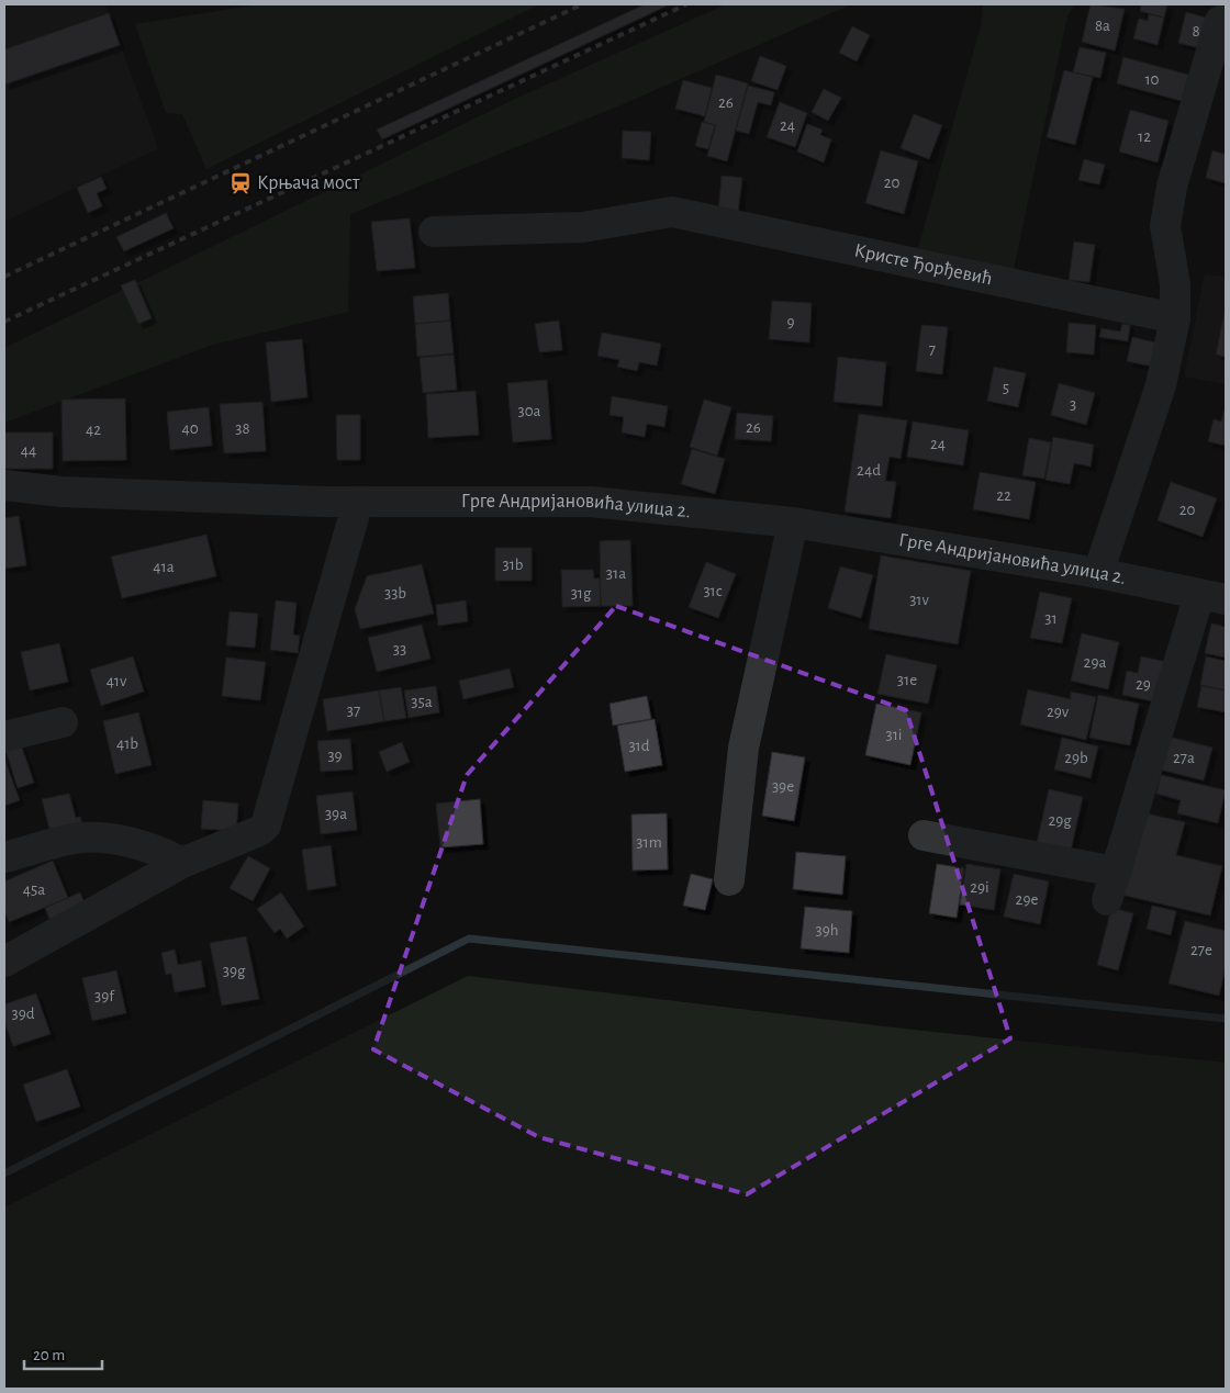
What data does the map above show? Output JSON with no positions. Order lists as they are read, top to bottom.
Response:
{
  "streets": {
    "street": ["Кристе Ђорђевић", "Грге Андријановића улица 2."]
  },
  "places": {
    "station": ["Крњача мост"]
  },
  "house_numbers": [
    "8a",
    "8",
    "10",
    "26",
    "24",
    "12",
    "20",
    "9",
    "7",
    "5",
    "3",
    "30a",
    "26",
    "40",
    "38",
    "42",
    "24",
    "44",
    "24d",
    "22",
    "20",
    "31b",
    "41a",
    "31a",
    "31c",
    "33b",
    "31g",
    "31v",
    "31",
    "33",
    "29a",
    "31e",
    "41v",
    "29",
    "35a",
    "37",
    "29v",
    "31i",
    "41b",
    "31d",
    "39",
    "29b",
    "27a",
    "39e",
    "39a",
    "29g",
    "31m",
    "29i",
    "45a",
    "29e",
    "39h",
    "27e",
    "39g",
    "39f",
    "39d"
  ],
  "scale_bar": "20 m"
}
